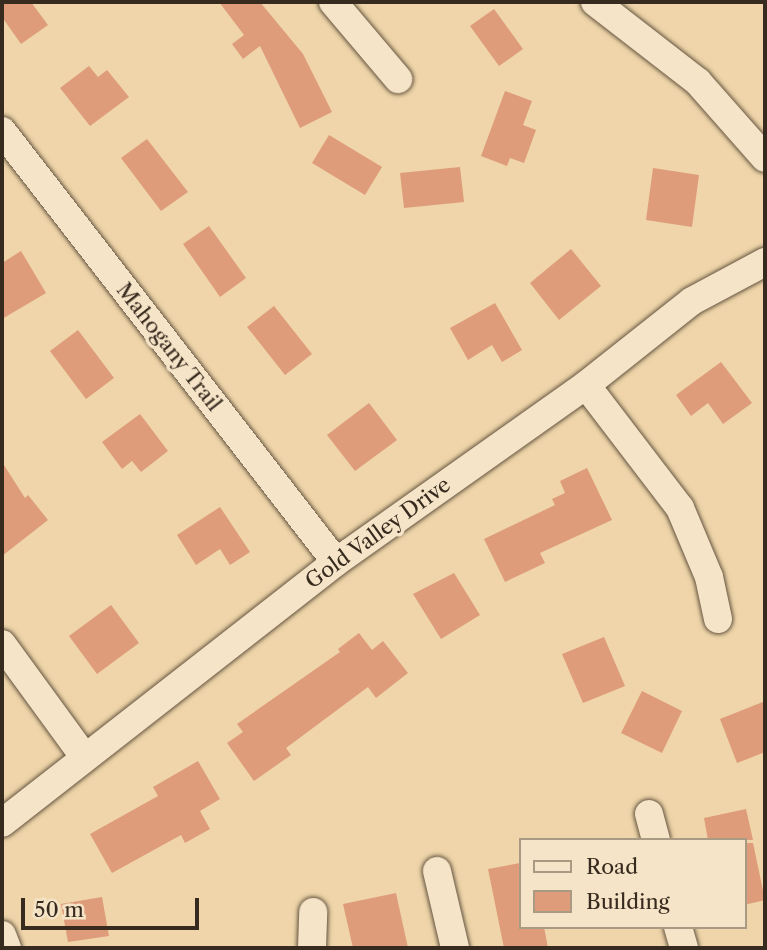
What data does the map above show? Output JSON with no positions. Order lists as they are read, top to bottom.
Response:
{
  "streets": {
    "street": ["Mahogany Trail", "Gold Valley Drive"]
  },
  "crossings": [
    ["Mahogany Trail", "Gold Valley Drive"]
  ],
  "legend": ["Road", "Building"],
  "scale_bar": "50 m"
}
